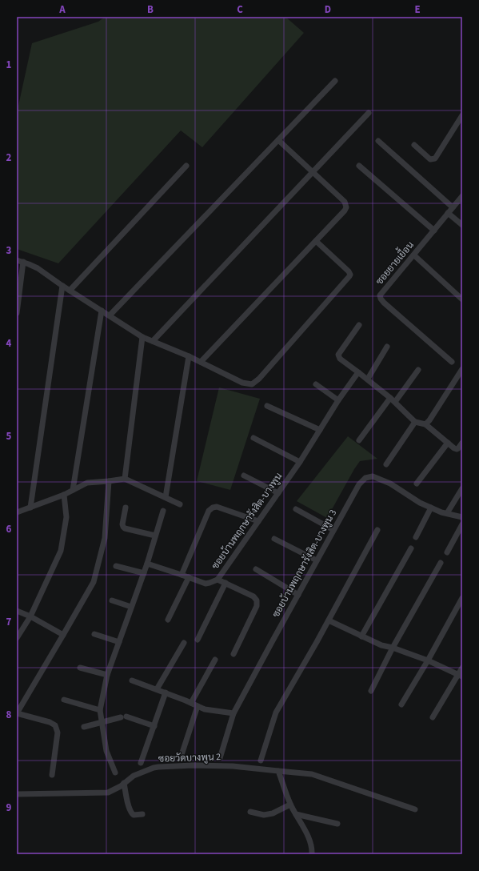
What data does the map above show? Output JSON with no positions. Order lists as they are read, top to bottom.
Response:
{
  "streets": {
    "street": [
      "ซอยยายเยื้อน",
      "ซอยบ้านพฤกษารังสิต-บางพูน",
      "ซอยบ้านพฤกษารังสิต-บางพูน 3",
      "ซอยวัดบางพูน 2"
    ]
  },
  "grid": {
    "columns": [
      "A",
      "B",
      "C",
      "D",
      "E"
    ],
    "rows": [
      "1",
      "2",
      "3",
      "4",
      "5",
      "6",
      "7",
      "8",
      "9"
    ]
  }
}
